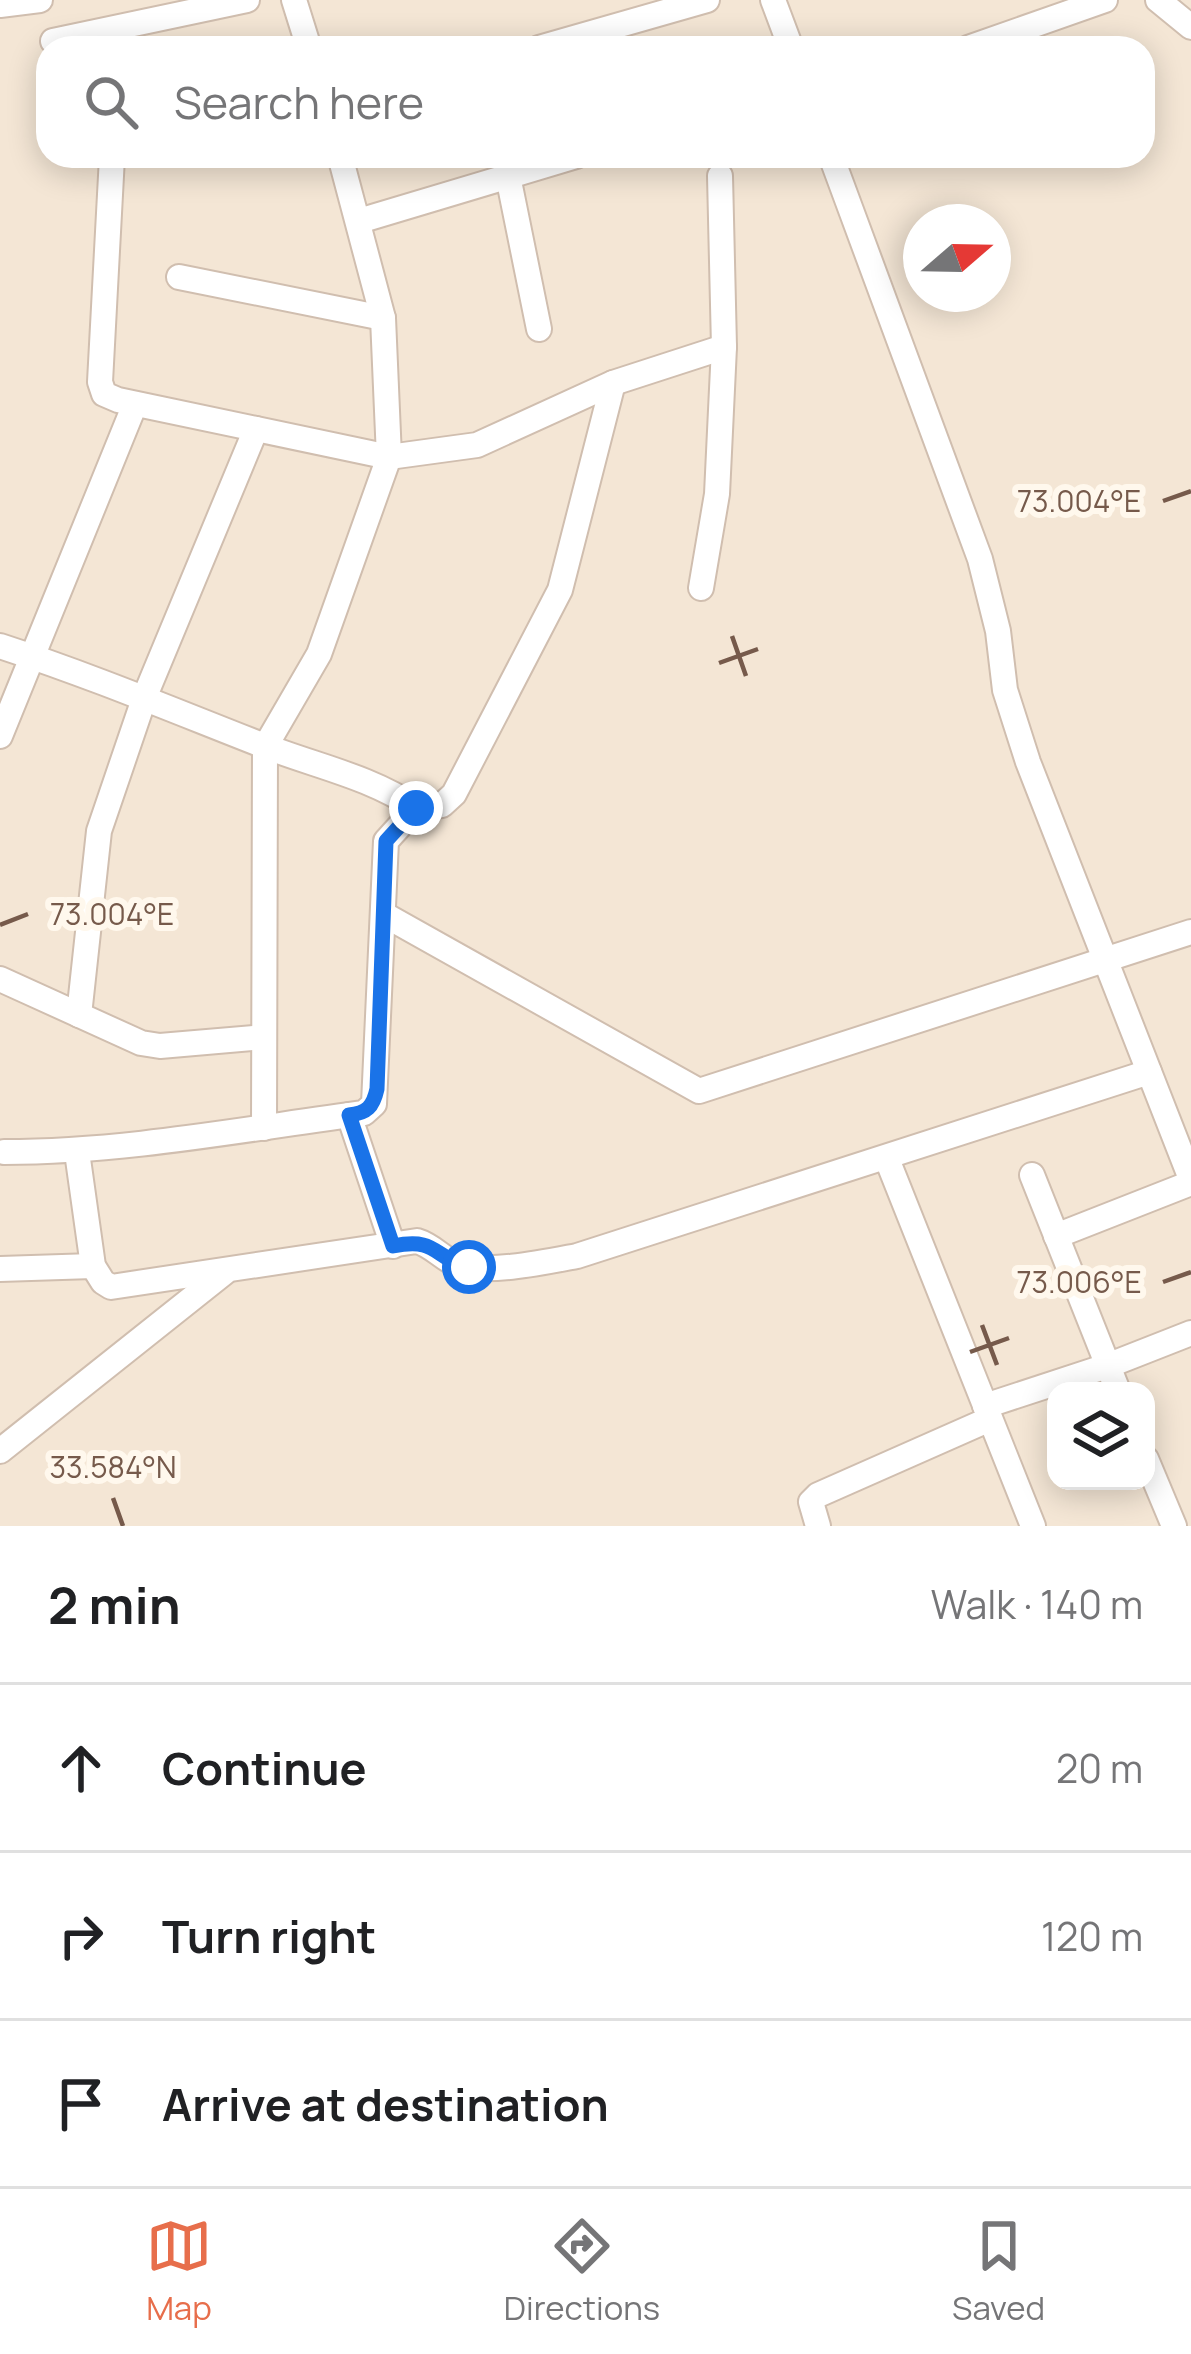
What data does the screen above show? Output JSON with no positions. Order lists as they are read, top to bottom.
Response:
{
  "north": "right",
  "page": {
    "search": "Search here",
    "heading": ["2 min", "Walk · 140 m"],
    "list": [
      ["Continue", "20 m"],
      ["Turn right", "120 m"],
      "Arrive at destination"
    ],
    "nav": ["Map", "Directions", "Saved"]
  },
  "coordinates": ["73.004°E", "73.006°E", "33.584°N"]
}
